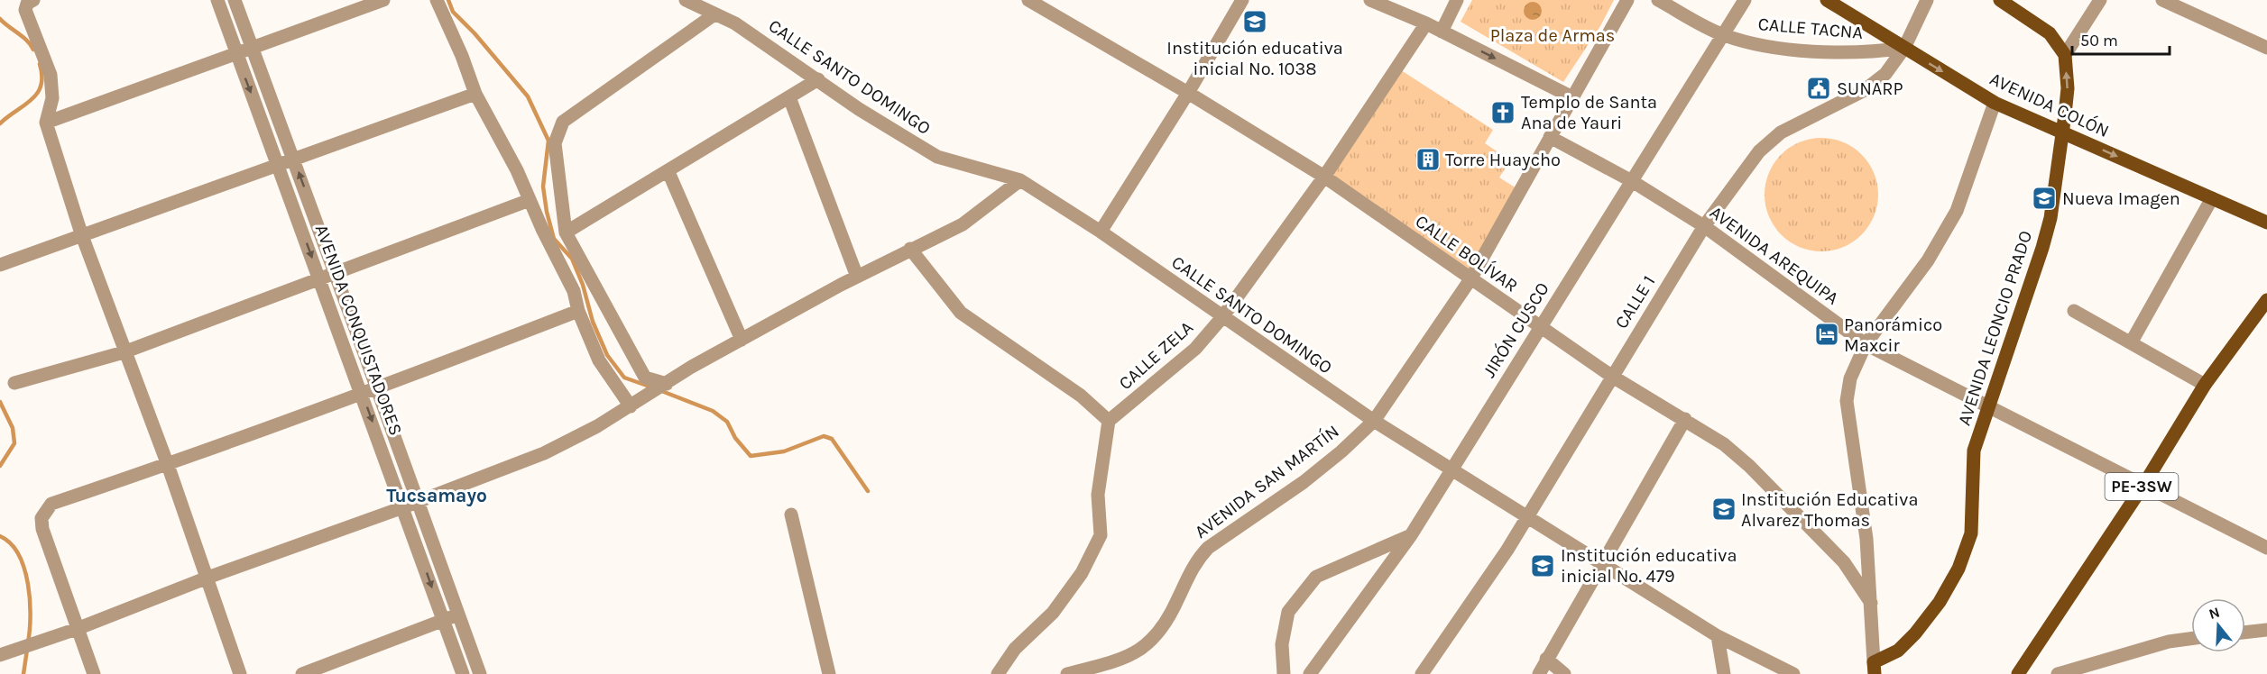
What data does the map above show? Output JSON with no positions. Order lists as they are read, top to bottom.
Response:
{
  "streets": {
    "main road": ["AVENIDA COLÓN", "AVENIDA LEONCIO PRADO", "PE-3SW"],
    "street": [
      "CALLE TACNA",
      "CALLE SANTO DOMINGO",
      "CALLE BOLÍVAR",
      "AVENIDA AREQUIPA",
      "CALLE 1",
      "AVENIDA CONQUISTADORES",
      "JIRÓN CUSCO",
      "CALLE ZELA",
      "AVENIDA SAN MARTÍN"
    ]
  },
  "crossings": [
    ["CALLE TACNA", "AVENIDA COLÓN"],
    ["CALLE TACNA", "CALLE 1"],
    ["CALLE TACNA", "JIRÓN CUSCO"],
    ["CALLE SANTO DOMINGO", "CALLE 1"],
    ["CALLE SANTO DOMINGO", "JIRÓN CUSCO"],
    ["CALLE SANTO DOMINGO", "CALLE ZELA"],
    ["CALLE SANTO DOMINGO", "AVENIDA SAN MARTÍN"],
    ["AVENIDA COLÓN", "CALLE 1"],
    ["AVENIDA COLÓN", "AVENIDA LEONCIO PRADO"],
    ["CALLE BOLÍVAR", "CALLE 1"],
    ["CALLE BOLÍVAR", "JIRÓN CUSCO"],
    ["CALLE BOLÍVAR", "CALLE ZELA"],
    ["CALLE BOLÍVAR", "AVENIDA SAN MARTÍN"],
    ["AVENIDA AREQUIPA", "CALLE 1"],
    ["AVENIDA AREQUIPA", "AVENIDA LEONCIO PRADO"],
    ["AVENIDA AREQUIPA", "JIRÓN CUSCO"],
    ["AVENIDA AREQUIPA", "AVENIDA SAN MARTÍN"],
    ["AVENIDA AREQUIPA", "PE-3SW"]
  ],
  "one_way": ["AVENIDA COLÓN"],
  "districts": ["Tucsamayo"],
  "parks": ["Plaza de Armas"],
  "places": {
    "school or university": [
      "Institución educativa inicial No. 1038",
      "Nueva Imagen",
      "Institución Educativa Alvarez Thomas",
      "Institución educativa inicial No. 479"
    ],
    "public building": ["SUNARP"],
    "church": ["Templo de Santa Ana de Yauri"],
    "building": ["Torre Huaycho"],
    "hotel": ["Panorámico Maxcir"]
  },
  "scale_bar": "50 m",
  "north": "top"
}
